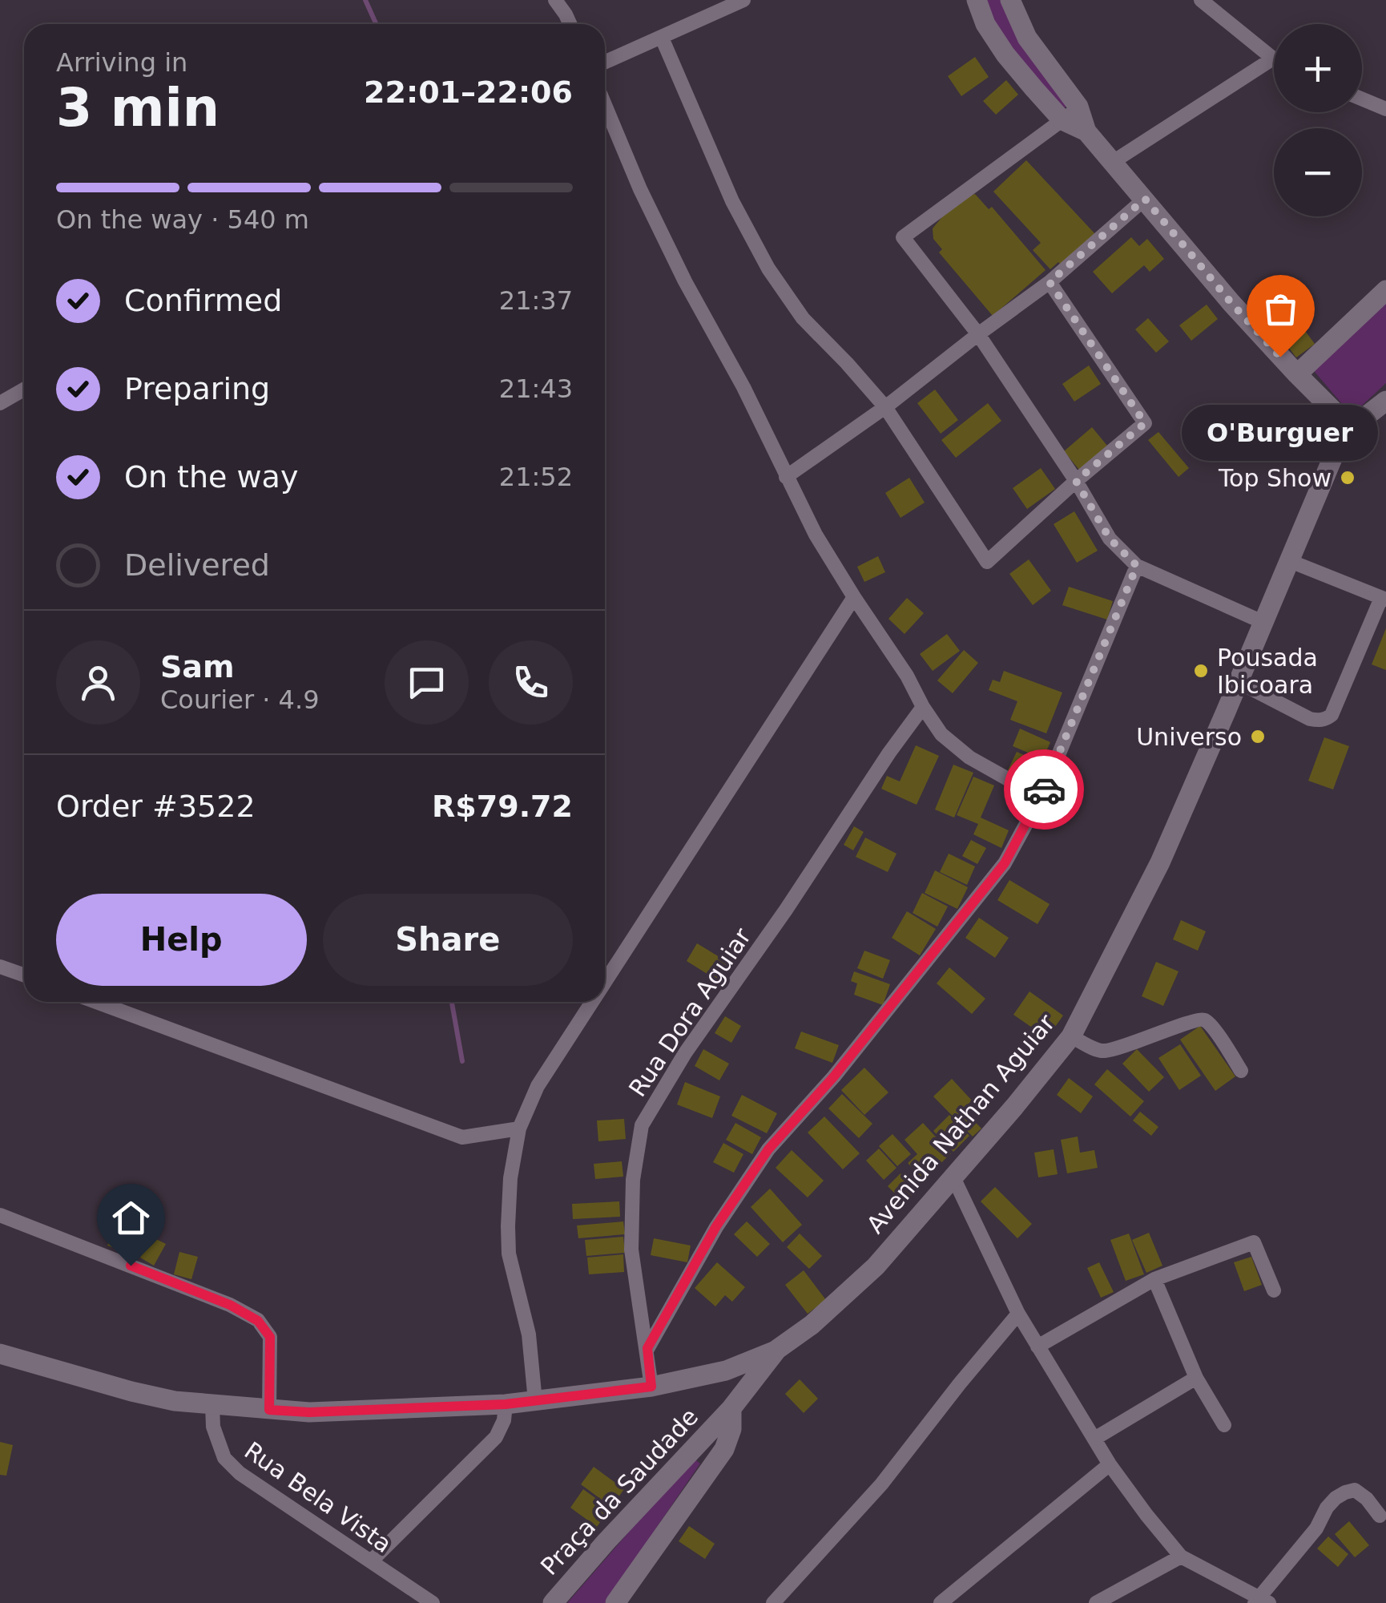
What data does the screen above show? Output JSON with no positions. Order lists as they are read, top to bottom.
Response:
{
  "streets": {
    "main road": ["Avenida Nathan Aguiar", "Praça da Saudade"],
    "street": ["Rua Dora Aguiar", "Rua Bela Vista"]
  },
  "crossings": [
    ["Rua Dora Aguiar", "Avenida Nathan Aguiar"],
    ["Avenida Nathan Aguiar", "Rua Bela Vista"]
  ],
  "places": [
    "O'Burguer",
    "Top Show",
    "Pousada Ibicoara",
    "Universo"
  ],
  "page": {
    "map_buttons": ["+", "−"],
    "heading": ["3 min", "Arriving in", "22:01–22:06"],
    "panel": [
      "Sam",
      "Courier · 4.9",
      "Order #3522",
      "R$79.72"
    ],
    "bar": "On the way · 540 m",
    "list": [
      ["Confirmed", "21:37"],
      ["Preparing", "21:43"],
      ["On the way", "21:52"],
      "Delivered"
    ],
    "bubble": "O'Burguer",
    "buttons": ["Help", "Share"]
  }
}
